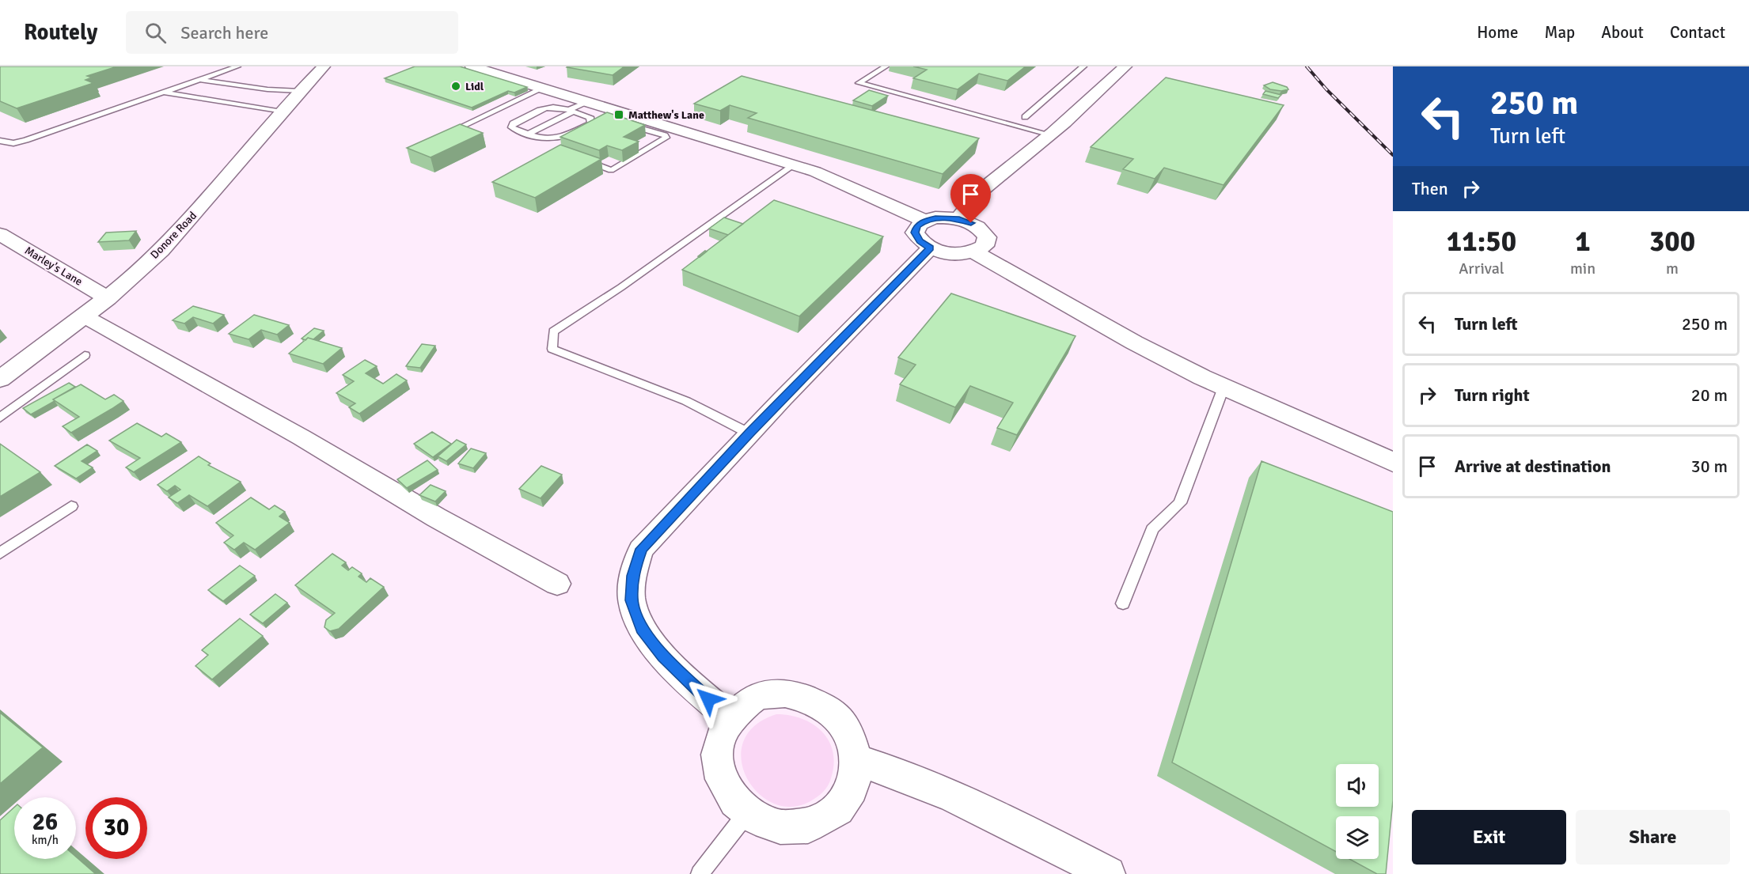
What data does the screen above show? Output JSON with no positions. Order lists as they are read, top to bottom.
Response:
{
  "streets": {
    "street": ["Donore Road", "Marley's Lane"]
  },
  "crossings": [
    ["Donore Road", "Marley's Lane"]
  ],
  "places": {
    "other": ["Lidl"],
    "transit": ["Matthew's Lane"]
  },
  "page": {
    "header": "Routely",
    "search": "Search here",
    "nav": [
      "Home",
      "Map",
      "About",
      "Contact"
    ],
    "turn": ["250 m", "Turn left"],
    "then": "Then",
    "eta": [
      "11:50",
      "Arrival",
      "1",
      "min",
      "300",
      "m"
    ],
    "list": [
      {
        "name": "Turn left",
        "value": "250 m"
      },
      {
        "name": "Turn right",
        "value": "20 m"
      },
      {
        "name": "Arrive at destination",
        "value": "30 m"
      }
    ],
    "speed": "26 km/h",
    "limit": "30",
    "buttons": ["Exit", "Share"]
  }
}
